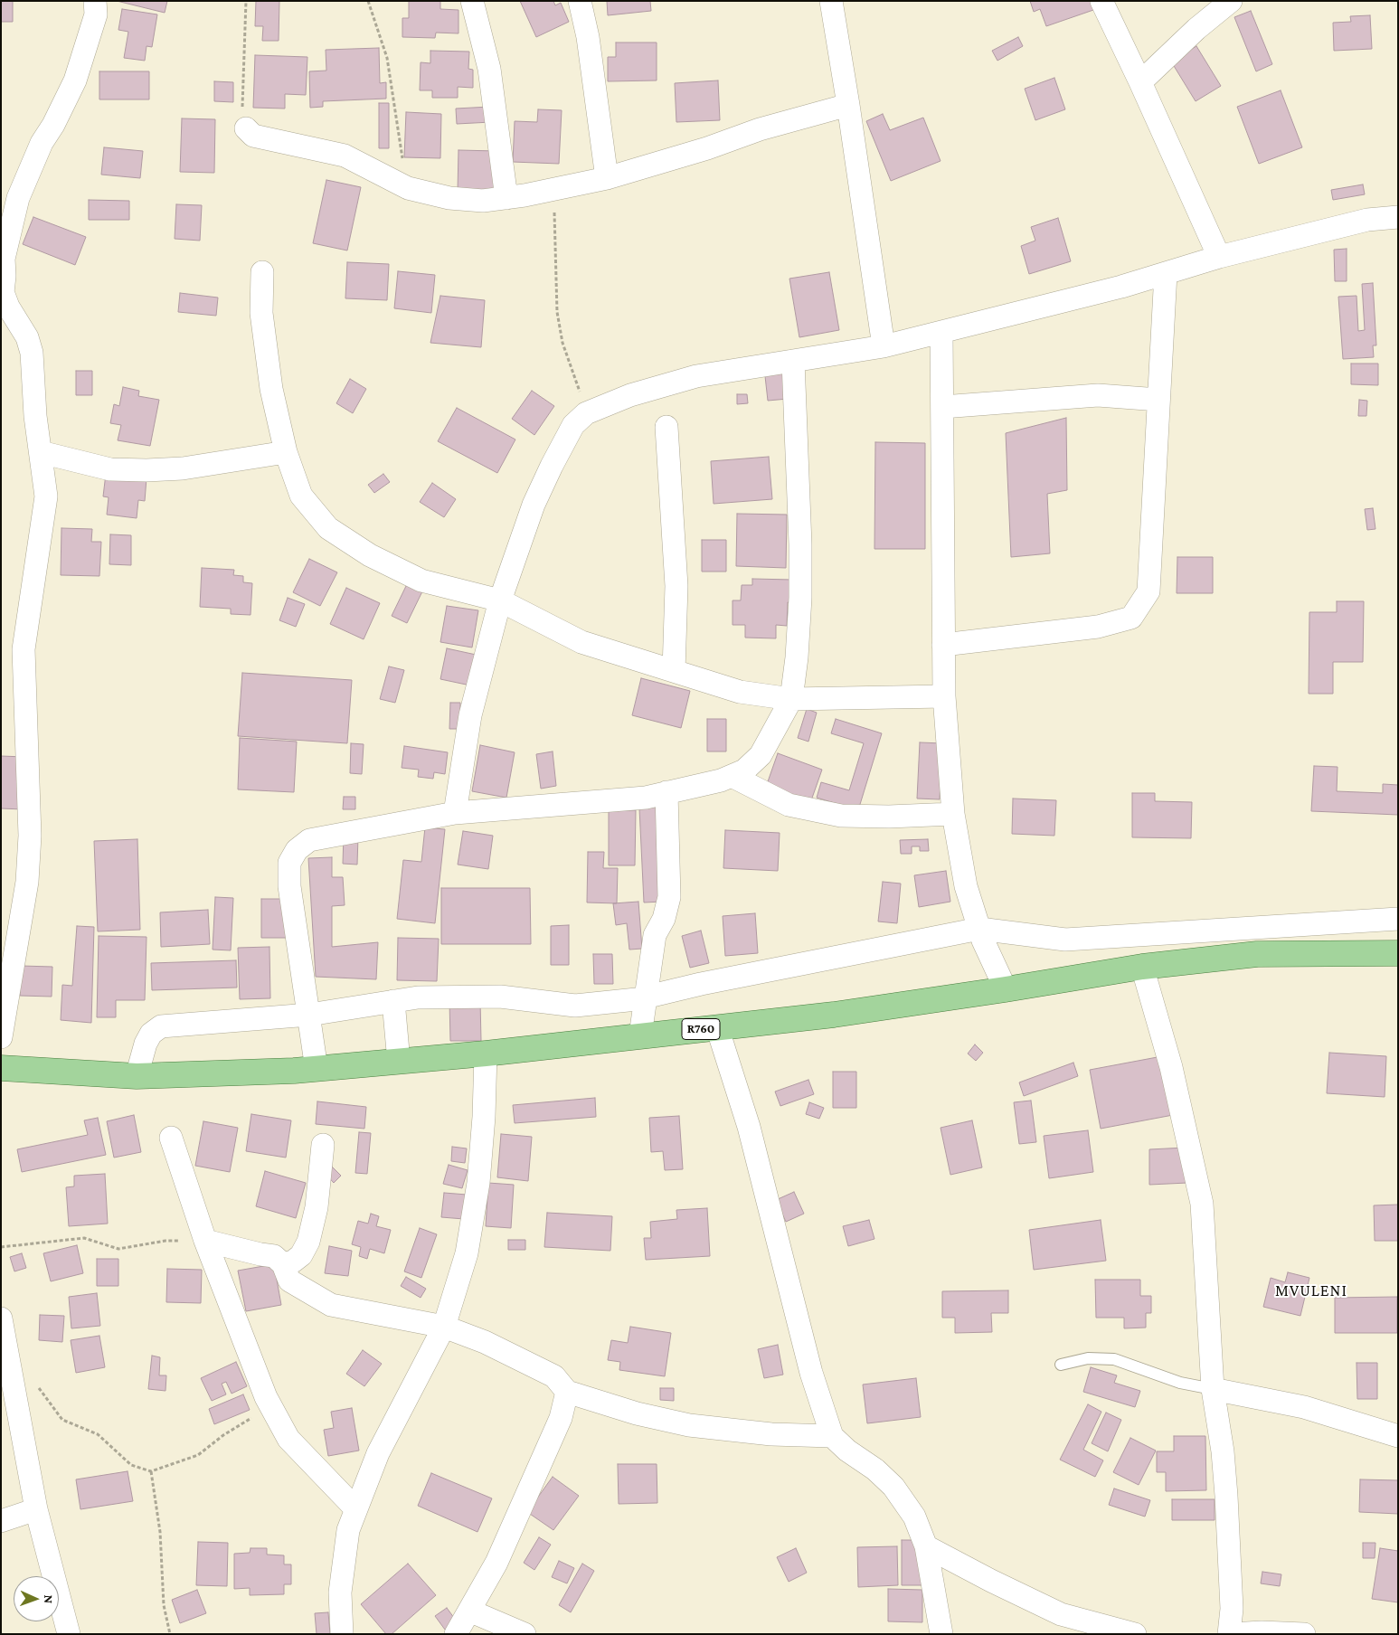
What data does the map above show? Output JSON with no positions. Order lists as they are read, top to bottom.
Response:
{
  "streets": {
    "main road": ["R760"]
  },
  "districts": ["MVULENI"],
  "north": "right"
}
